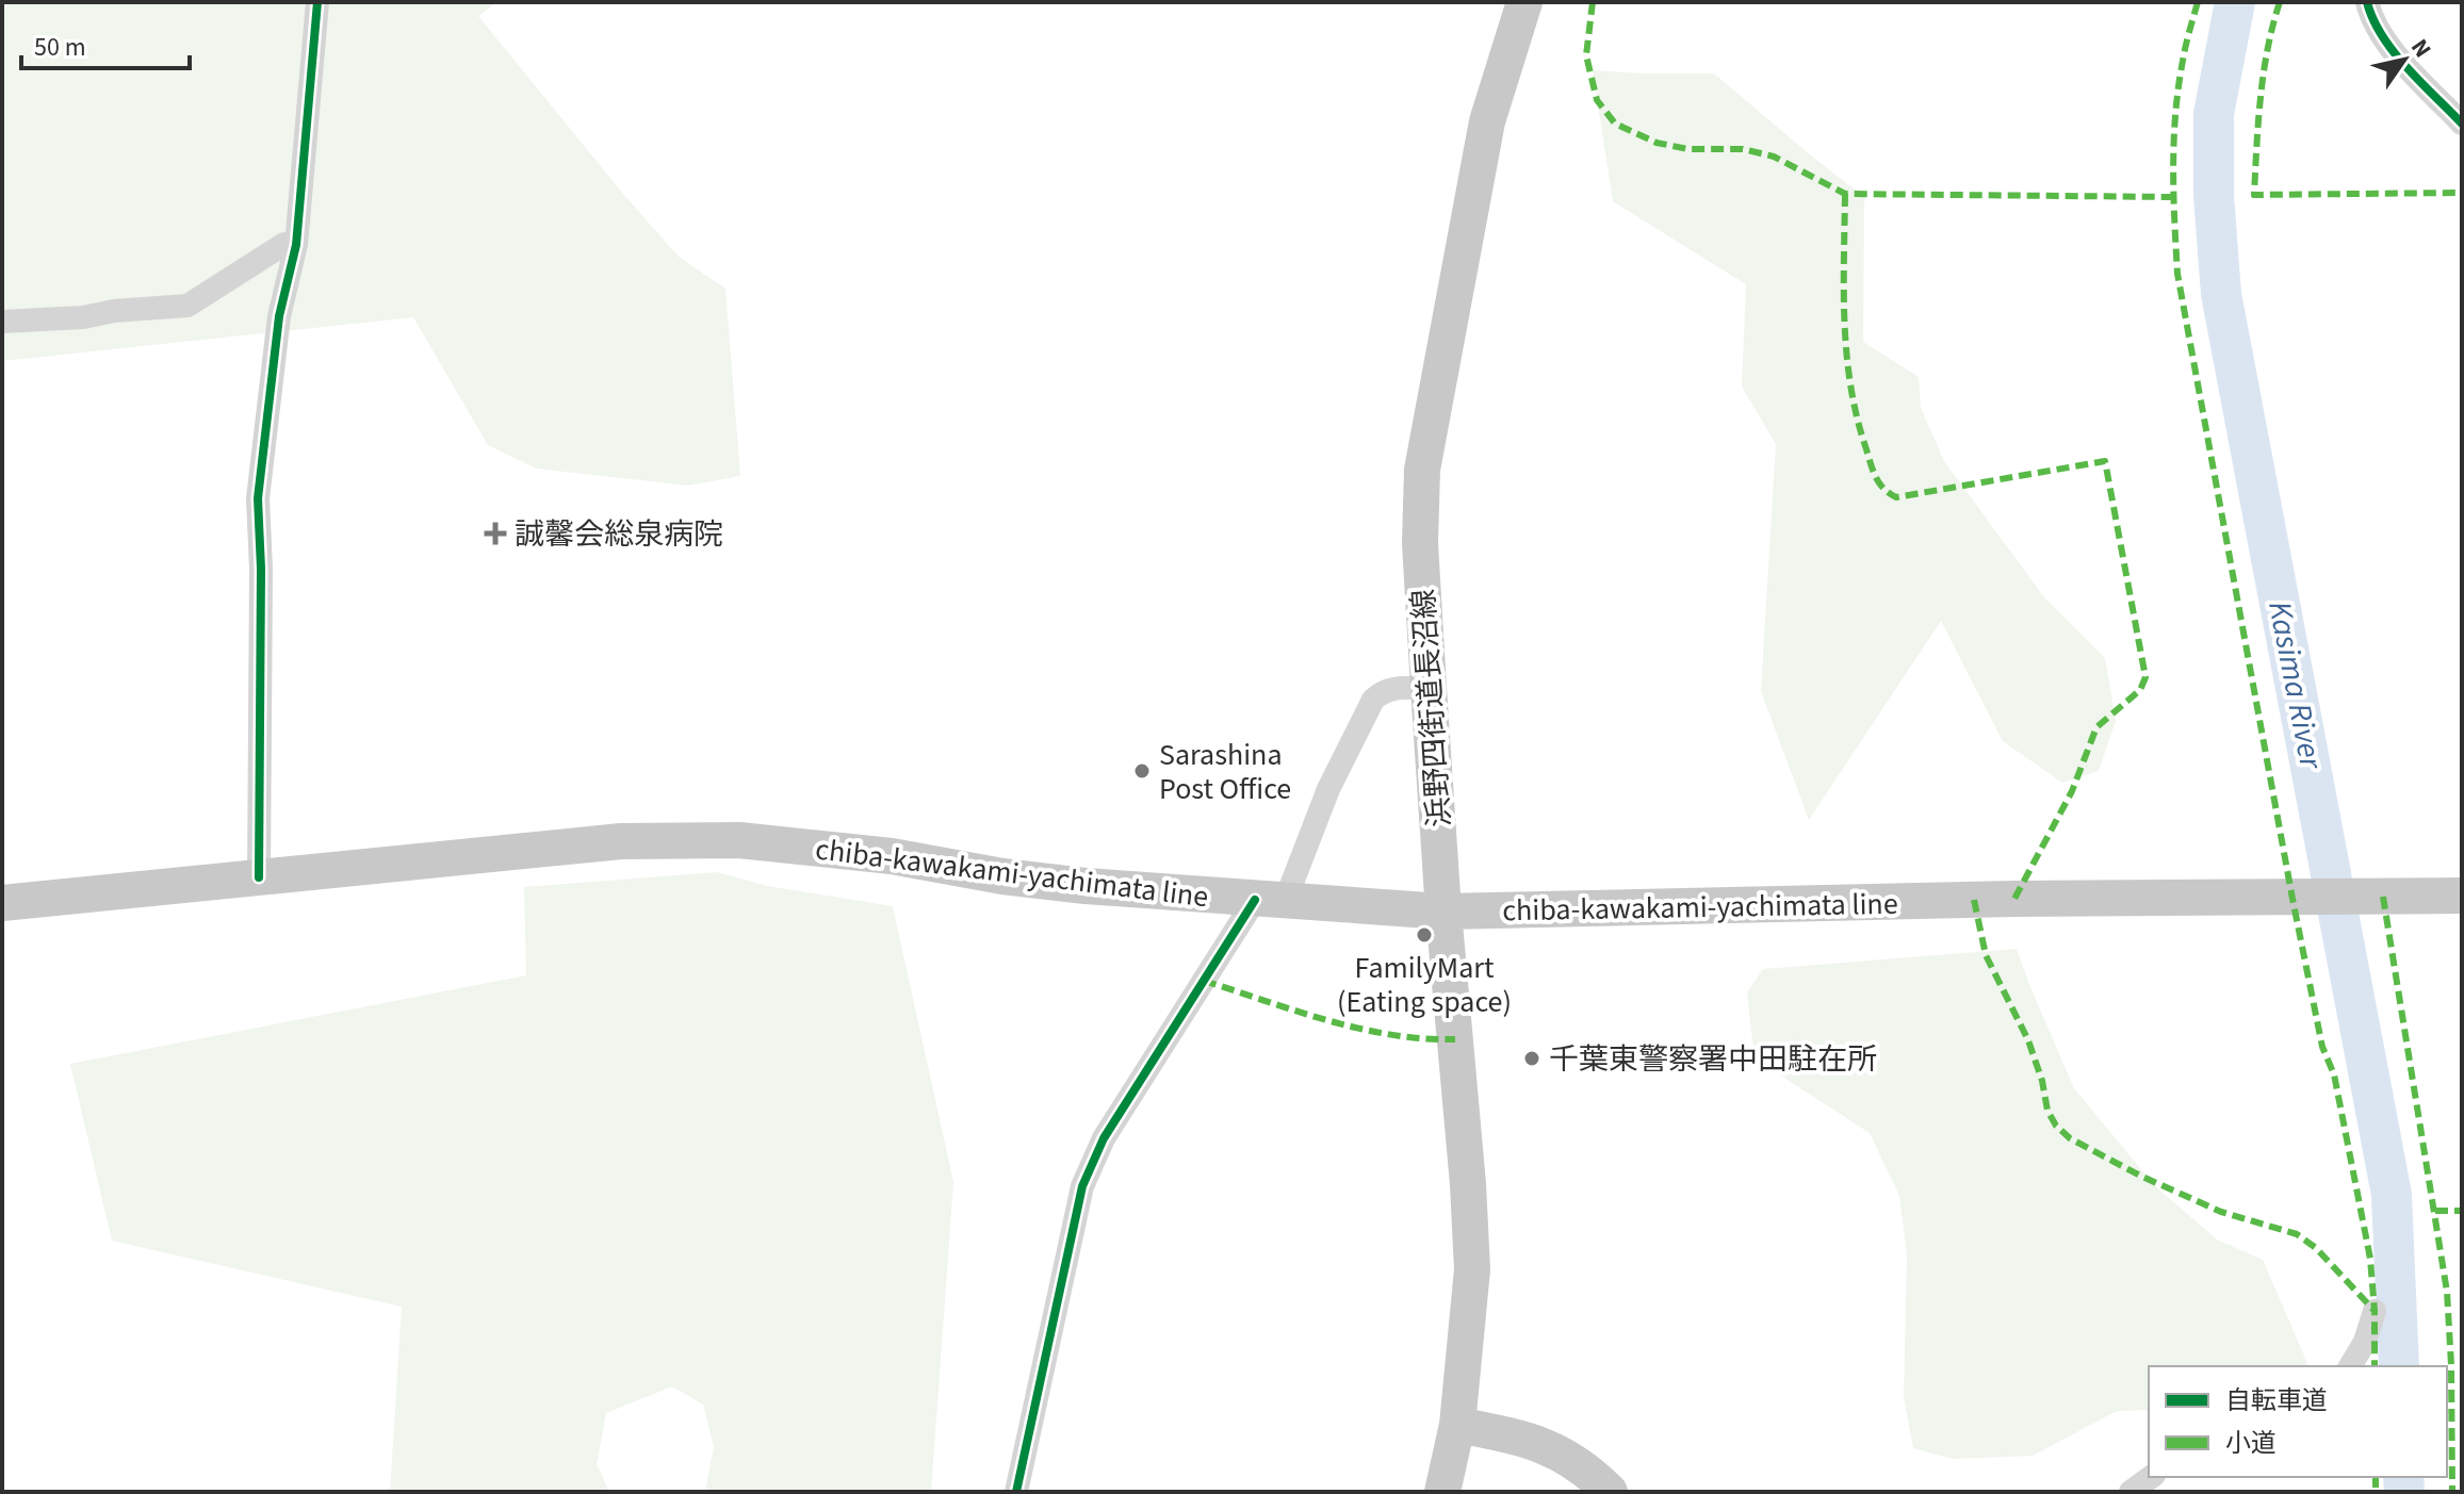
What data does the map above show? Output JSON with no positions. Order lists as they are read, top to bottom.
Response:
{
  "streets": {
    "main road": ["浜野四街道長沼線", "chiba-kawakami-yachimata line"]
  },
  "crossings": [
    ["浜野四街道長沼線", "chiba-kawakami-yachimata line"]
  ],
  "water": ["Kasima River"],
  "places": {
    "health": ["誠馨会総泉病院"],
    "other": ["Sarashina Post Office", "FamilyMart (Eating space)", "千葉東警察署中田駐在所"]
  },
  "legend": ["自転車道", "小道"],
  "scale_bar": "50 m",
  "north": "top right"
}
